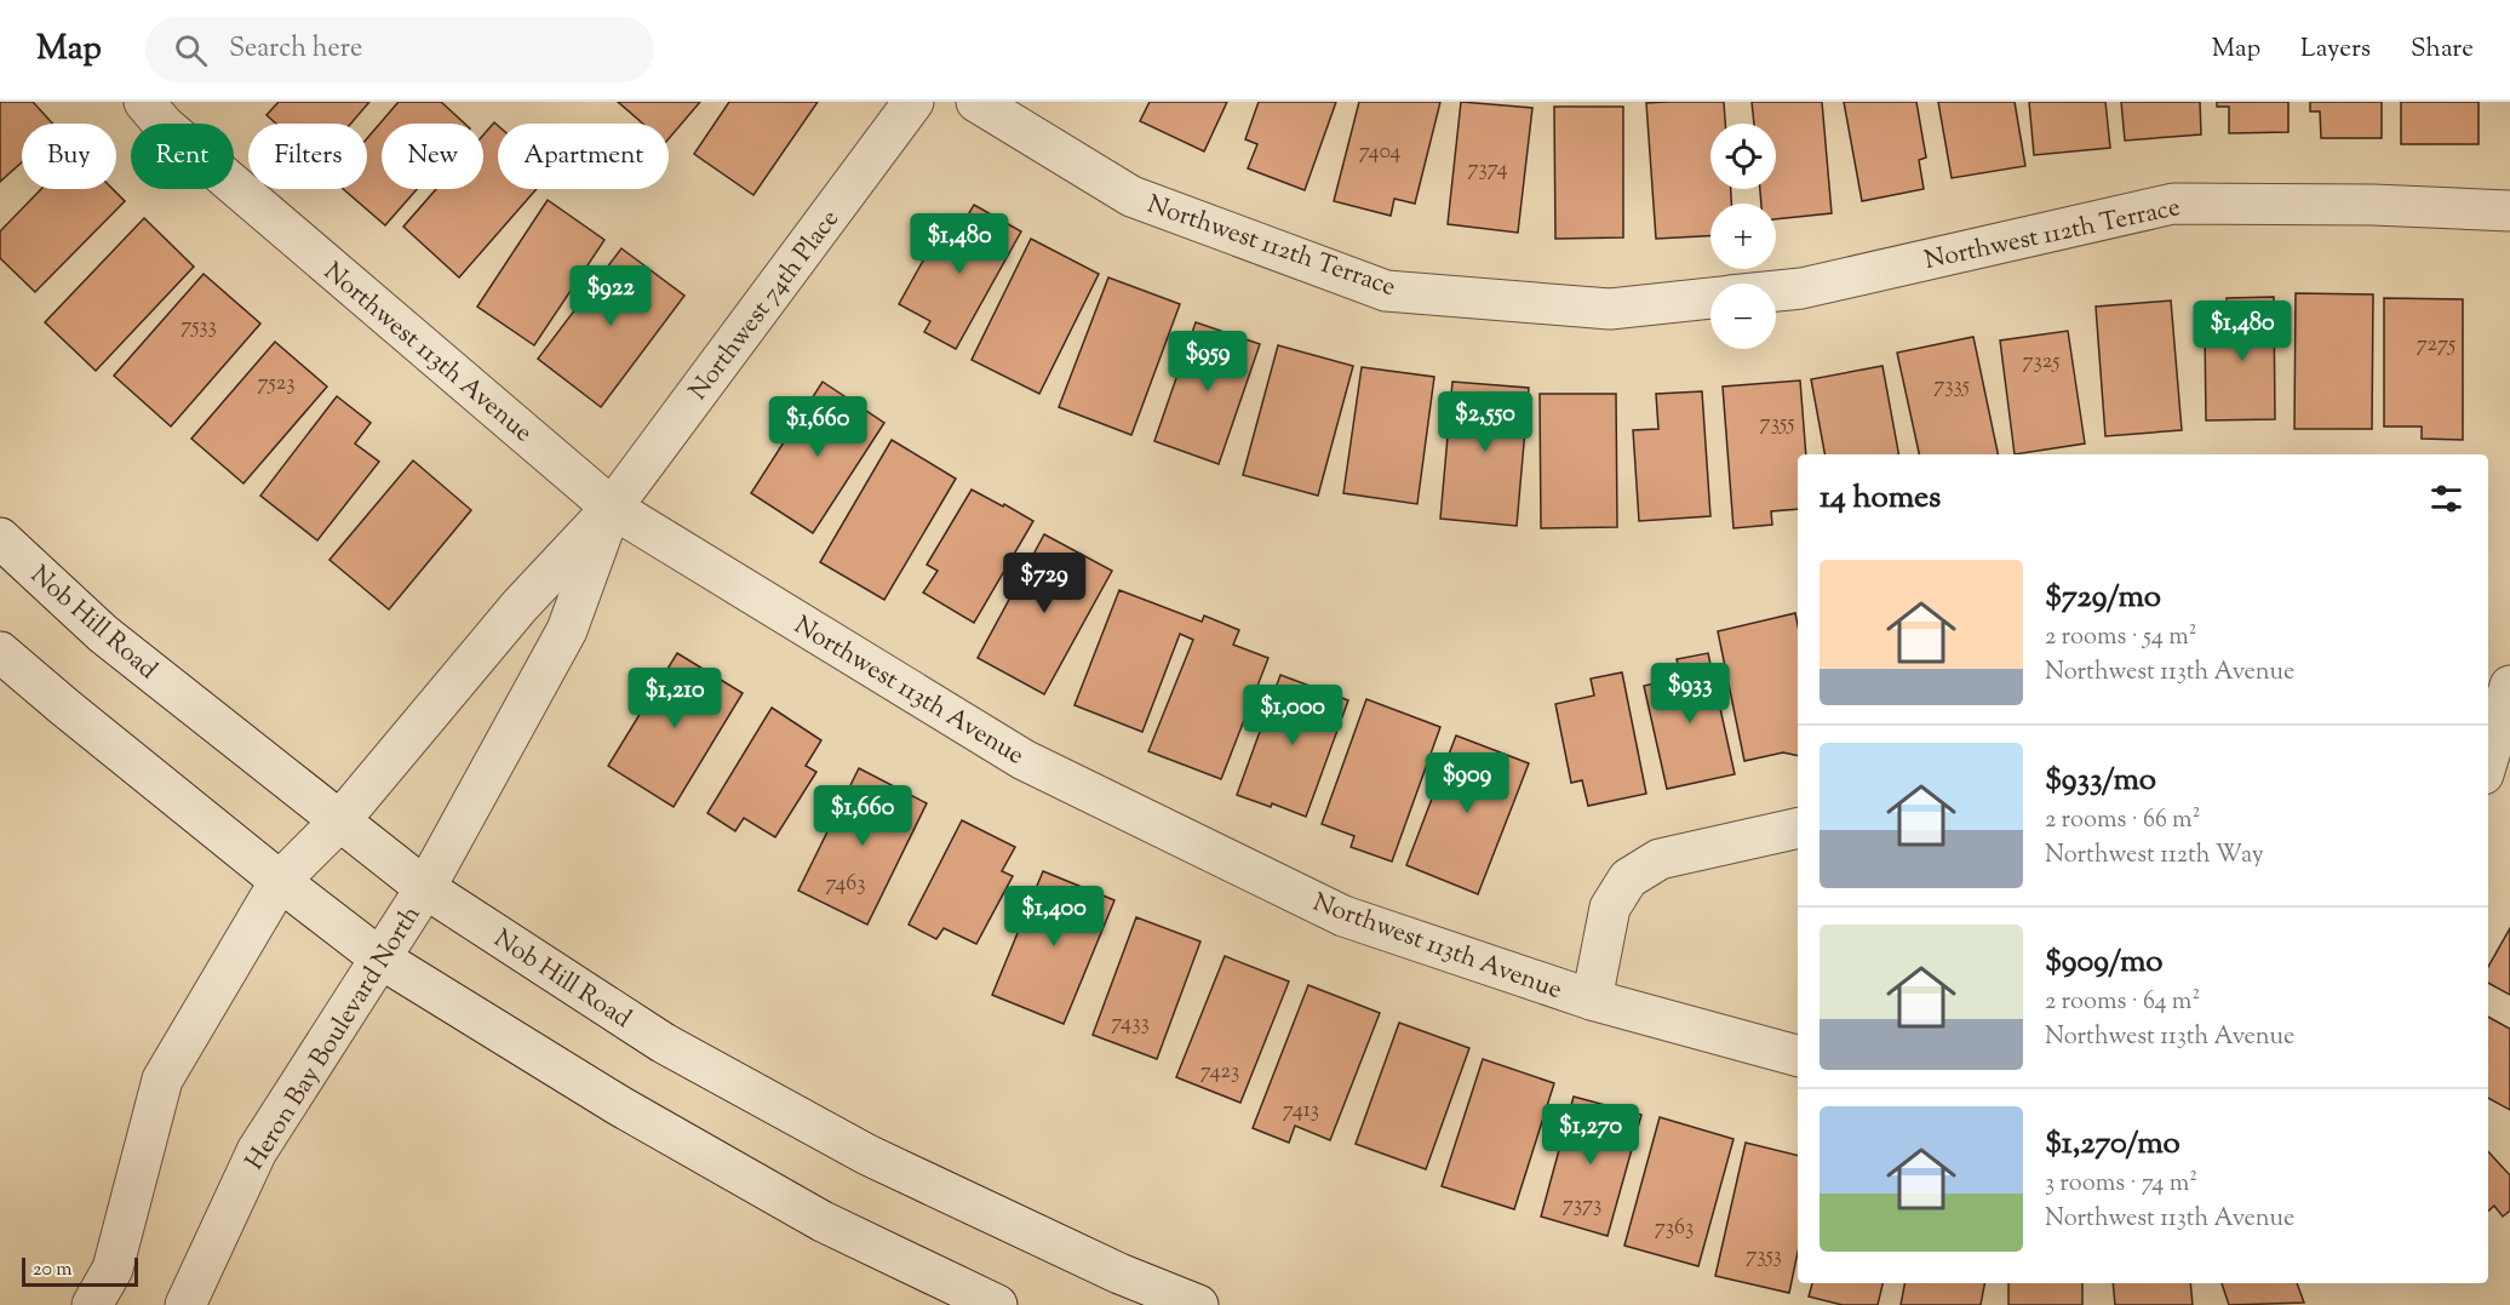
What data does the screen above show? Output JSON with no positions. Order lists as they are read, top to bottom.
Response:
{
  "streets": {
    "street": [
      "Northwest 112th Terrace",
      "Northwest 74th Place",
      "Northwest 113th Avenue",
      "Nob Hill Road",
      "Heron Bay Boulevard North"
    ]
  },
  "crossings": [
    ["Northwest 74th Place", "Northwest 113th Avenue"],
    ["Northwest 74th Place", "Nob Hill Road"],
    ["Northwest 74th Place", "Heron Bay Boulevard North"],
    ["Nob Hill Road", "Heron Bay Boulevard North"]
  ],
  "house_numbers": [
    "7404",
    "7374",
    "7533",
    "7275",
    "7325",
    "7523",
    "7335",
    "7355",
    "7463",
    "7433",
    "7423",
    "7413",
    "7373",
    "7363",
    "7353"
  ],
  "scale_bar": "20 m",
  "page": {
    "header": "Map",
    "search": "Search here",
    "nav": ["Map", "Layers", "Share"],
    "map_buttons": ["+", "−"],
    "chip": [
      "Buy",
      "Rent",
      "Filters",
      "New",
      "Apartment"
    ],
    "price": [
      "$1,480",
      "$922",
      "$1,480",
      "$959",
      "$2,550",
      "$1,660",
      "$729",
      "$933",
      "$1,210",
      "$1,000",
      "$909",
      "$1,660",
      "$1,400",
      "$1,270"
    ],
    "heading": "14 homes",
    "list": [
      {
        "name": "$729/mo",
        "note": "2 rooms · 54 m² · Northwest 113th Avenue"
      },
      {
        "name": "$933/mo",
        "note": "2 rooms · 66 m² · Northwest 112th Way"
      },
      {
        "name": "$909/mo",
        "note": "2 rooms · 64 m² · Northwest 113th Avenue"
      },
      {
        "name": "$1,270/mo",
        "note": "3 rooms · 74 m² · Northwest 113th Avenue"
      }
    ],
    "scale": "20 m"
  }
}
